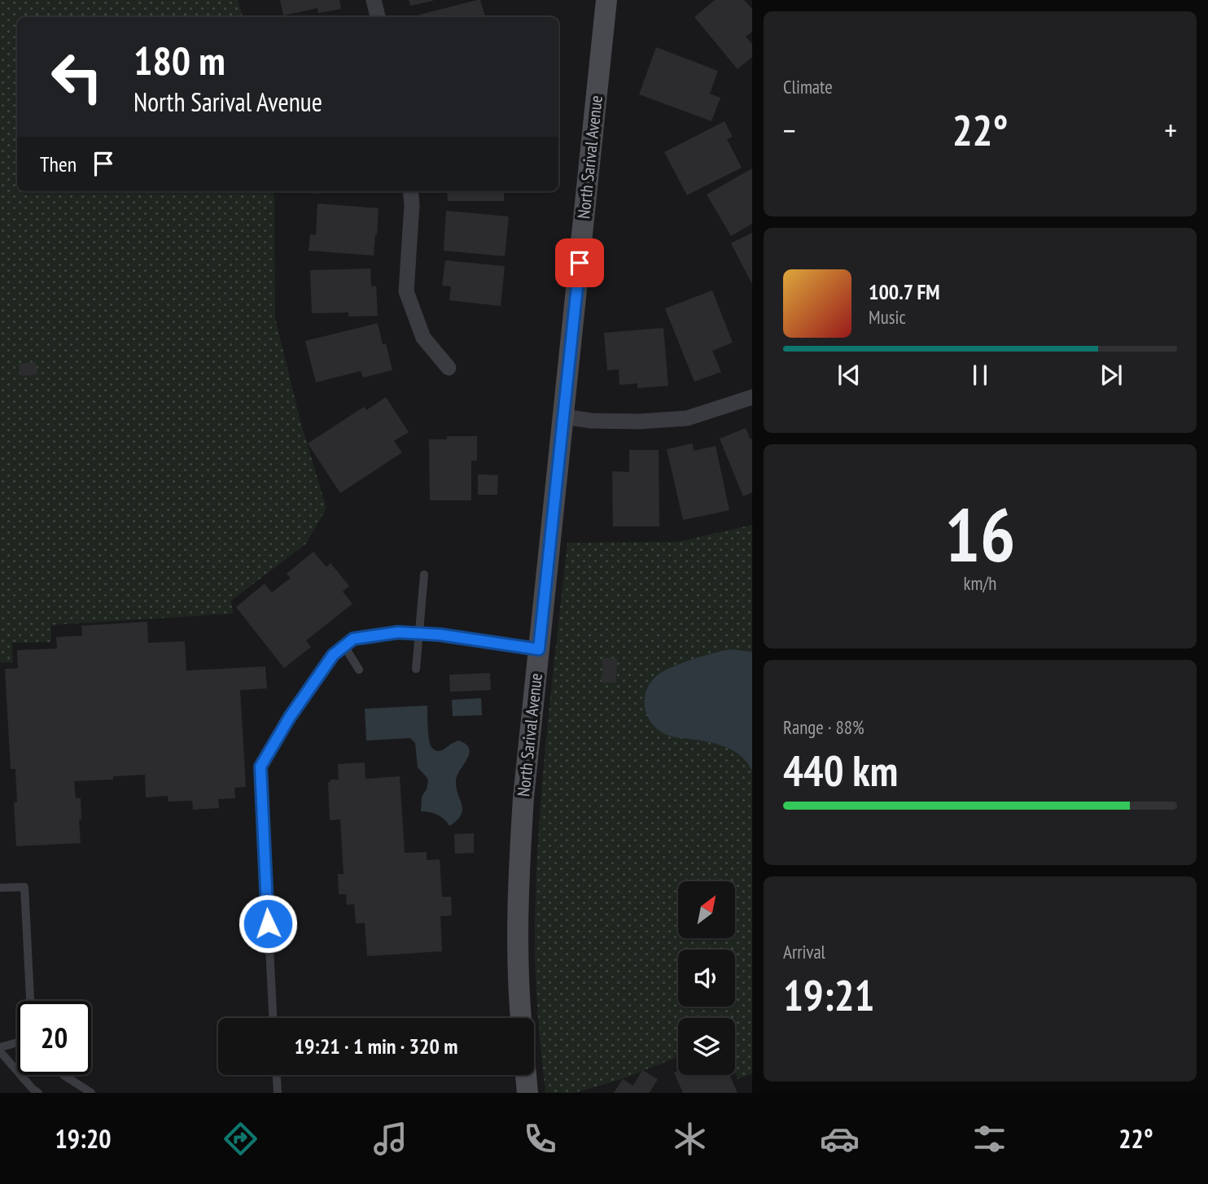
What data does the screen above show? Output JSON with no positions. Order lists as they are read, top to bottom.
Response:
{
  "streets": {
    "street": ["North Sarival Avenue"]
  },
  "north": "top right",
  "page": {
    "tile": [
      "Climate",
      ["16", "km/h"],
      ["Range · 88%", "440 km"],
      ["Arrival", "19:21"]
    ],
    "turn": ["180 m", "North Sarival Avenue"],
    "heat": ["−", "22°", "+"],
    "then": "Then",
    "song": ["100.7 FM", "Music"],
    "limit": "20",
    "trip": "19:21 · 1 min · 320 m",
    "tabs": ["19:20", "22°"]
  }
}
